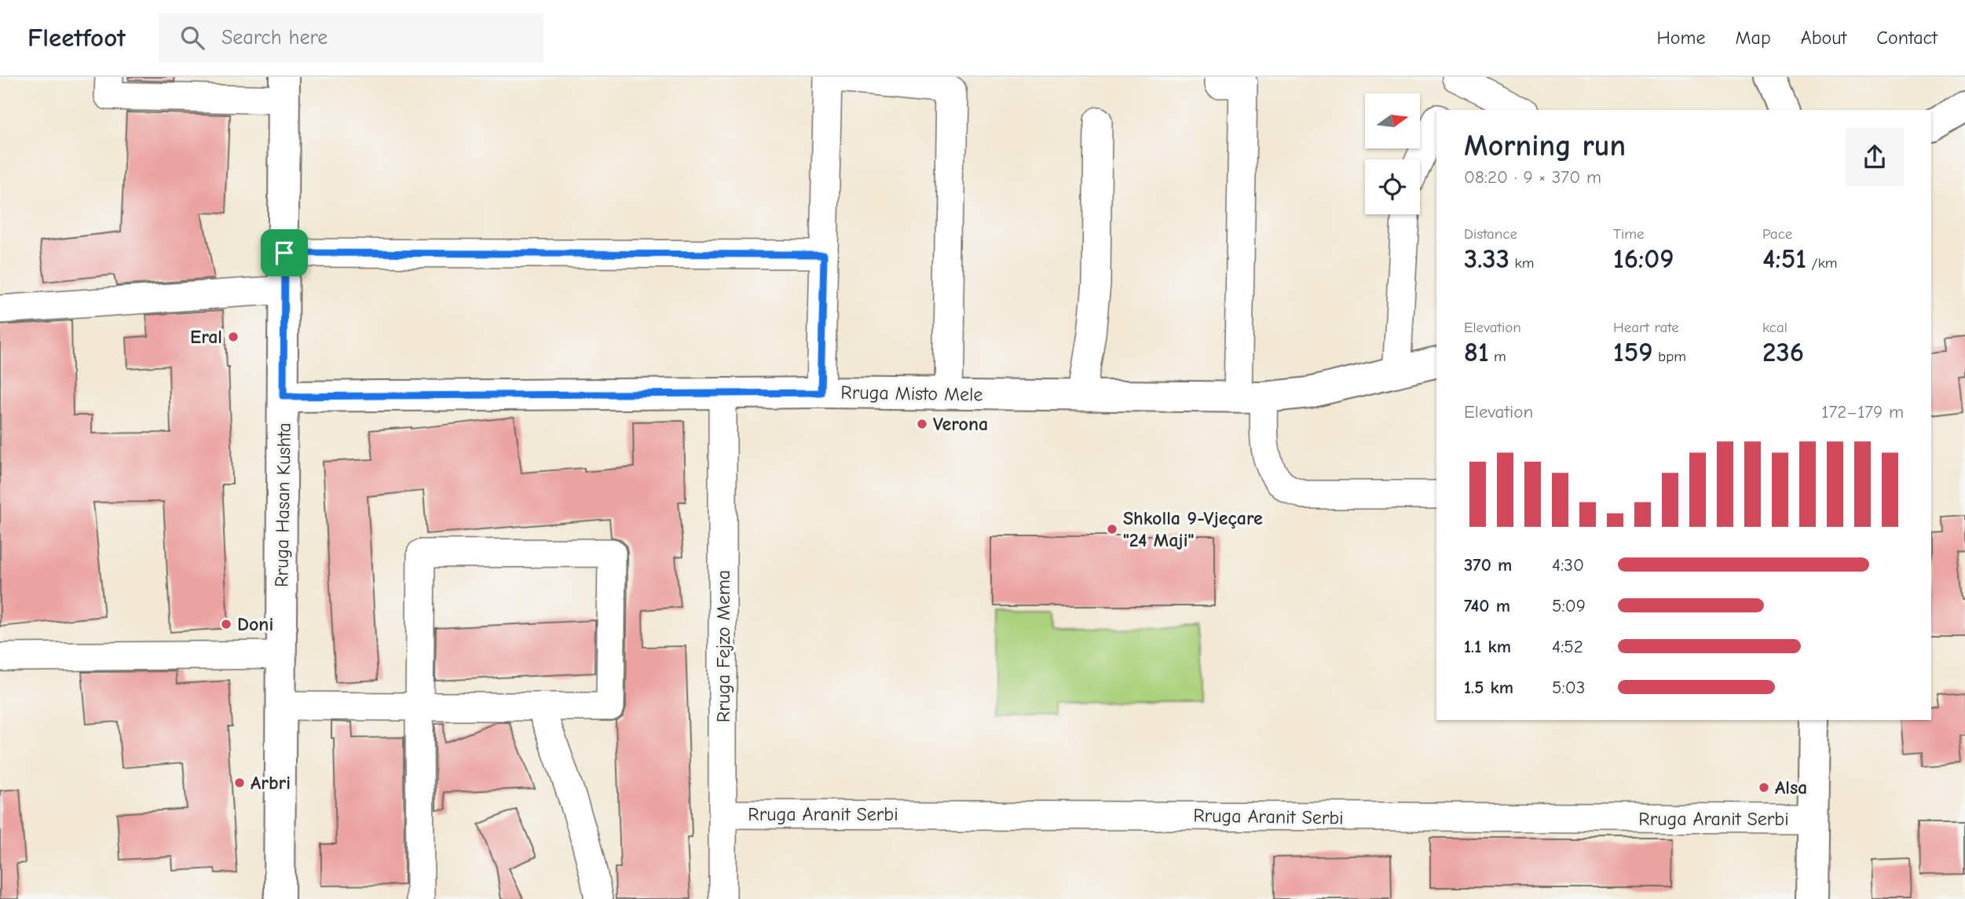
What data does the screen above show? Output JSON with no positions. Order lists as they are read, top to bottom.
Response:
{
  "streets": {
    "street": [
      "Rruga Misto Mele",
      "Rruga Hasan Kushta",
      "Rruga Fejzo Mema",
      "Rruga Aranit Serbi"
    ]
  },
  "crossings": [
    ["Rruga Misto Mele", "Rruga Hasan Kushta"],
    ["Rruga Misto Mele", "Rruga Fejzo Mema"],
    ["Rruga Fejzo Mema", "Rruga Aranit Serbi"]
  ],
  "places": [
    "Eral",
    "Verona",
    "Shkolla 9-Vjeçare \"24 Maji\"",
    "Doni",
    "Arbri",
    "Alsa"
  ],
  "north": "right",
  "page": {
    "header": "Fleetfoot",
    "search": "Search here",
    "nav": [
      "Home",
      "Map",
      "About",
      "Contact"
    ],
    "heading": ["Morning run", "08:20 · 9 × 370 m"],
    "stats": [
      ["Distance", "3.33 km"],
      ["Time", "16:09"],
      ["Pace", "4:51 /km"],
      ["Elevation", "81 m"],
      ["Heart rate", "159 bpm"],
      ["kcal", "236"]
    ],
    "chart": ["Elevation", "172–179 m"],
    "list": [
      {
        "name": "370 m",
        "note": "4:30"
      },
      {
        "name": "740 m",
        "note": "5:09"
      },
      {
        "name": "1.1 km",
        "note": "4:52"
      },
      {
        "name": "1.5 km",
        "note": "5:03"
      }
    ]
  }
}
